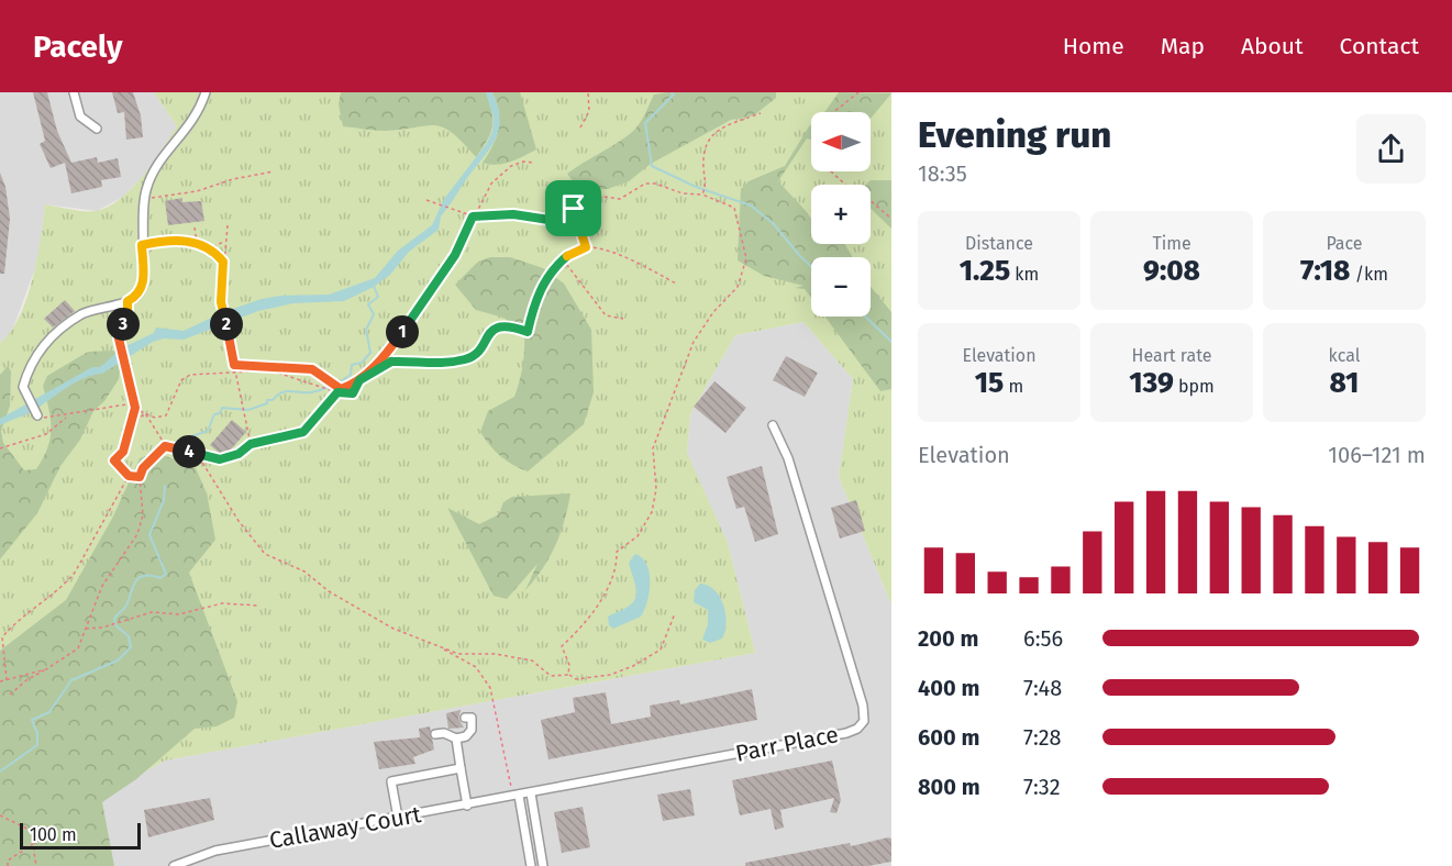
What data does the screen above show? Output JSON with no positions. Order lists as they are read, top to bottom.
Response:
{
  "streets": {
    "street": ["Parr Place", "Callaway Court"]
  },
  "crossings": [
    ["Parr Place", "Callaway Court"]
  ],
  "scale_bar": "100 m",
  "north": "left",
  "page": {
    "header": "Pacely",
    "nav": [
      "Home",
      "Map",
      "About",
      "Contact"
    ],
    "heading": ["Evening run", "18:35"],
    "map_buttons": ["+", "−"],
    "stats": [
      ["Distance", "1.25 km"],
      ["Time", "9:08"],
      ["Pace", "7:18 /km"],
      ["Elevation", "15 m"],
      ["Heart rate", "139 bpm"],
      ["kcal", "81"]
    ],
    "pins": [
      "2",
      "3",
      "1",
      "4"
    ],
    "chart": ["Elevation", "106–121 m"],
    "list": [
      {
        "name": "200 m",
        "note": "6:56"
      },
      {
        "name": "400 m",
        "note": "7:48"
      },
      {
        "name": "600 m",
        "note": "7:28"
      },
      {
        "name": "800 m",
        "note": "7:32"
      }
    ],
    "scale": "100 m"
  }
}
